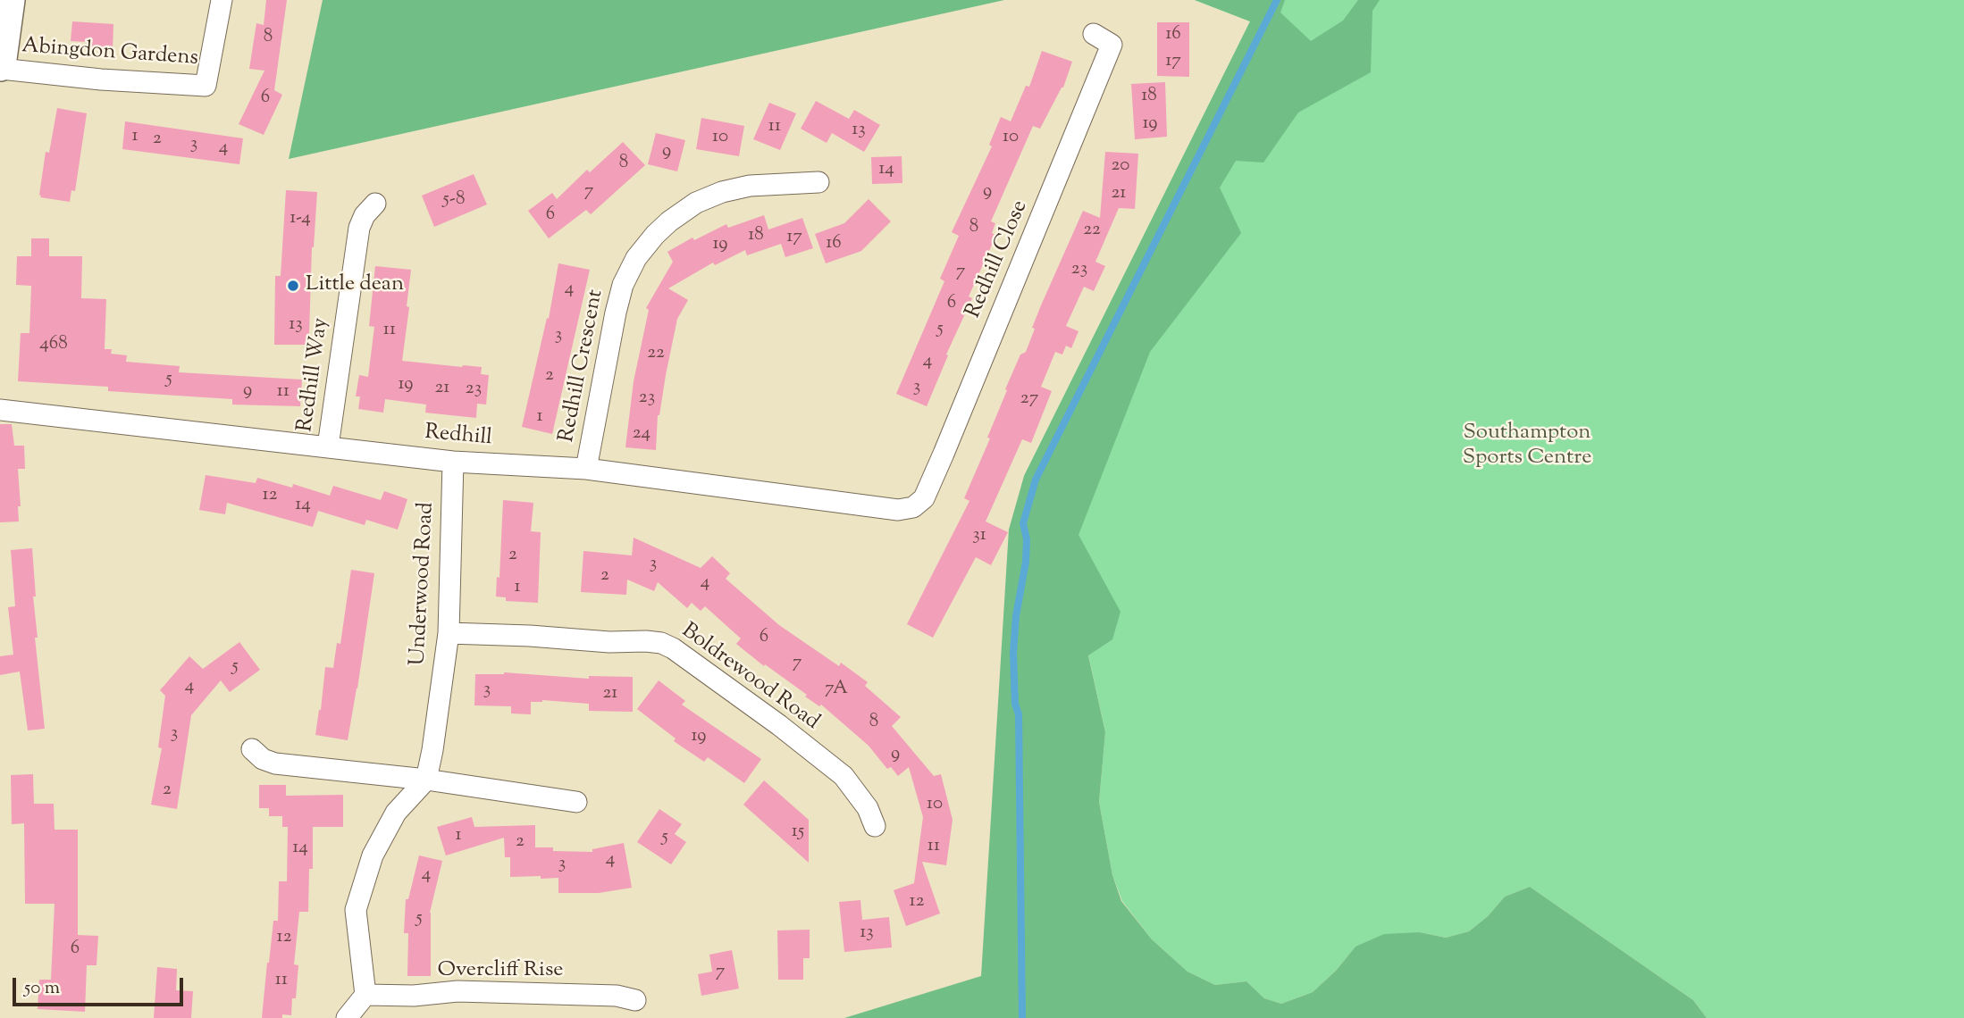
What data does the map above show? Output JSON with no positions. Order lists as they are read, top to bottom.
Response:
{
  "streets": {
    "street": [
      "Abingdon Gardens",
      "Redhill Close",
      "Redhill Crescent",
      "Redhill Way",
      "Redhill",
      "Underwood Road",
      "Boldrewood Road",
      "Overcliff Rise"
    ]
  },
  "crossings": [
    ["Redhill Close", "Redhill"],
    ["Redhill Crescent", "Redhill"],
    ["Redhill Way", "Redhill"],
    ["Redhill", "Underwood Road"],
    ["Underwood Road", "Boldrewood Road"]
  ],
  "parks": ["Southampton Sports Centre"],
  "places": ["Little dean"],
  "house_numbers": [
    "16",
    "8",
    "17",
    "18",
    "6",
    "19",
    "11",
    "13",
    "1",
    "10",
    "10",
    "2",
    "3",
    "4",
    "9",
    "8",
    "20",
    "14",
    "7",
    "9",
    "21",
    "5-8",
    "6",
    "1-4",
    "8",
    "22",
    "18",
    "17",
    "16",
    "19",
    "23",
    "7",
    "4",
    "6",
    "13",
    "5",
    "11",
    "3",
    "468",
    "22",
    "4",
    "2",
    "5",
    "19",
    "3",
    "21",
    "23",
    "9",
    "11",
    "23",
    "27",
    "1",
    "24",
    "12",
    "14",
    "31",
    "2",
    "3",
    "2",
    "4",
    "1",
    "6",
    "7",
    "5",
    "4",
    "7A",
    "3",
    "21",
    "8",
    "3",
    "19",
    "9",
    "2",
    "10",
    "15",
    "1",
    "5",
    "2",
    "11",
    "14",
    "4",
    "3",
    "4",
    "12",
    "5",
    "13",
    "12",
    "6",
    "7",
    "11"
  ],
  "scale_bar": "50 m"
}
